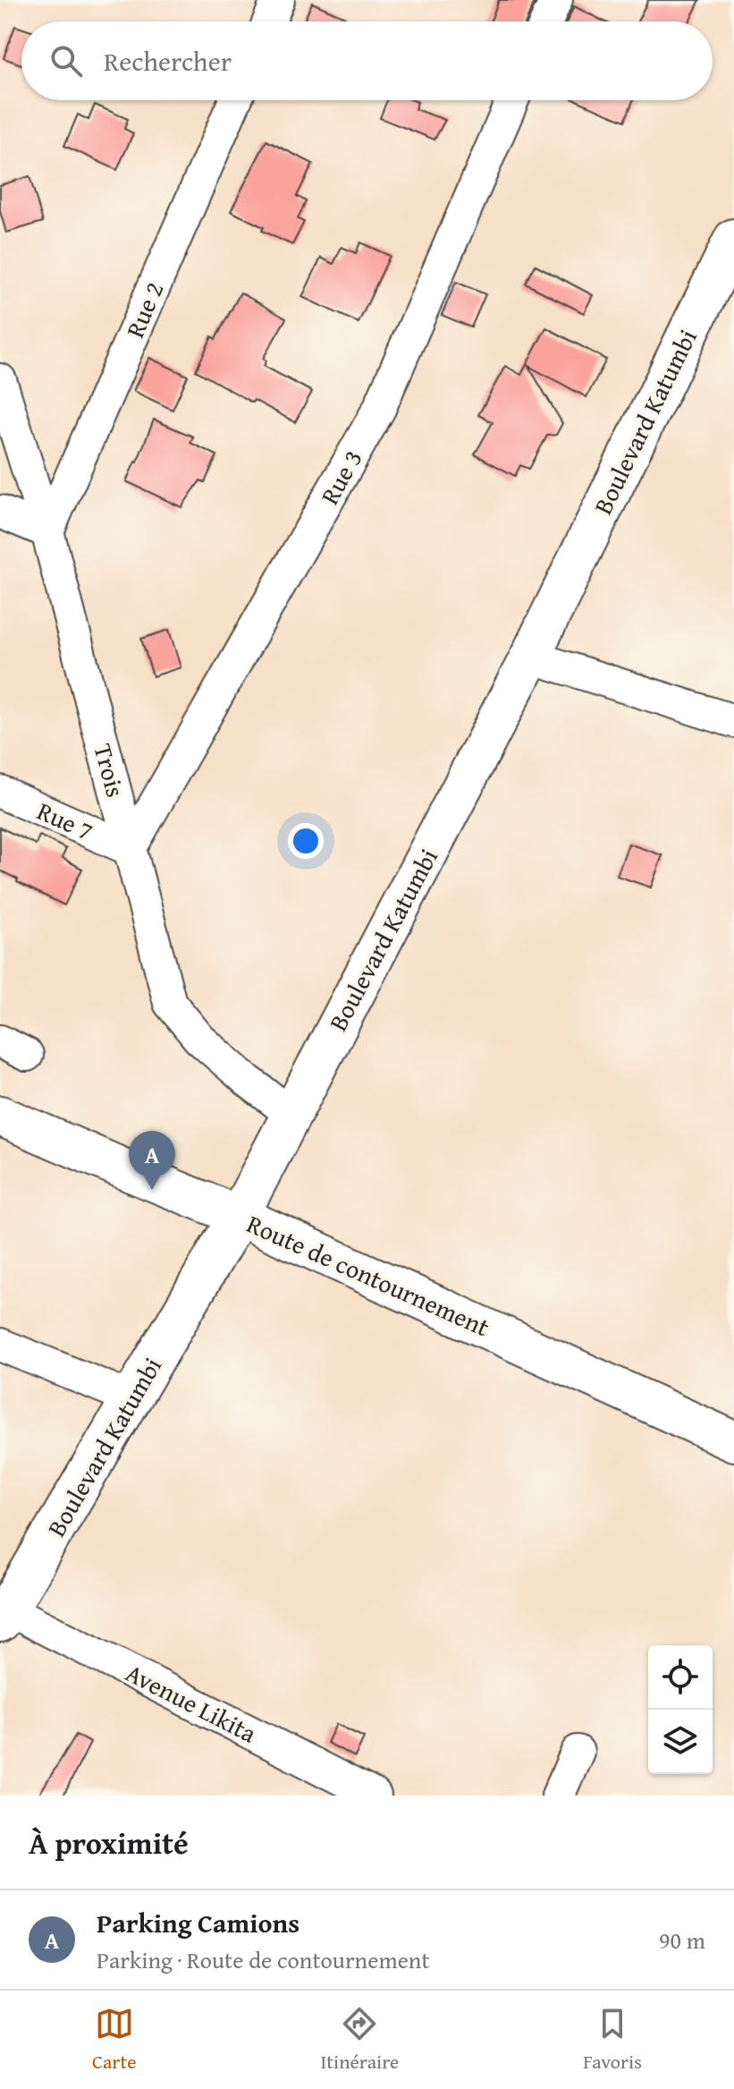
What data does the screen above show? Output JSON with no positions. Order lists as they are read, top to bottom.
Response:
{
  "streets": {
    "street": [
      "Rue 2",
      "Boulevard Katumbi",
      "Rue 3",
      "Trois",
      "Rue 7",
      "Route de contournement",
      "Avenue Likita"
    ]
  },
  "crossings": [
    ["Rue 2", "Trois"],
    ["Boulevard Katumbi", "Trois"],
    ["Boulevard Katumbi", "Route de contournement"],
    ["Boulevard Katumbi", "Avenue Likita"],
    ["Rue 3", "Trois"],
    ["Rue 3", "Rue 7"],
    ["Trois", "Rue 7"]
  ],
  "page": {
    "search": "Rechercher",
    "pins": "A",
    "heading": "À proximité",
    "list": [
      {
        "mark": "A",
        "name": "Parking Camions",
        "note": "Parking · Route de contournement",
        "value": "90 m"
      }
    ],
    "nav": ["Carte", "Itinéraire", "Favoris"]
  }
}
